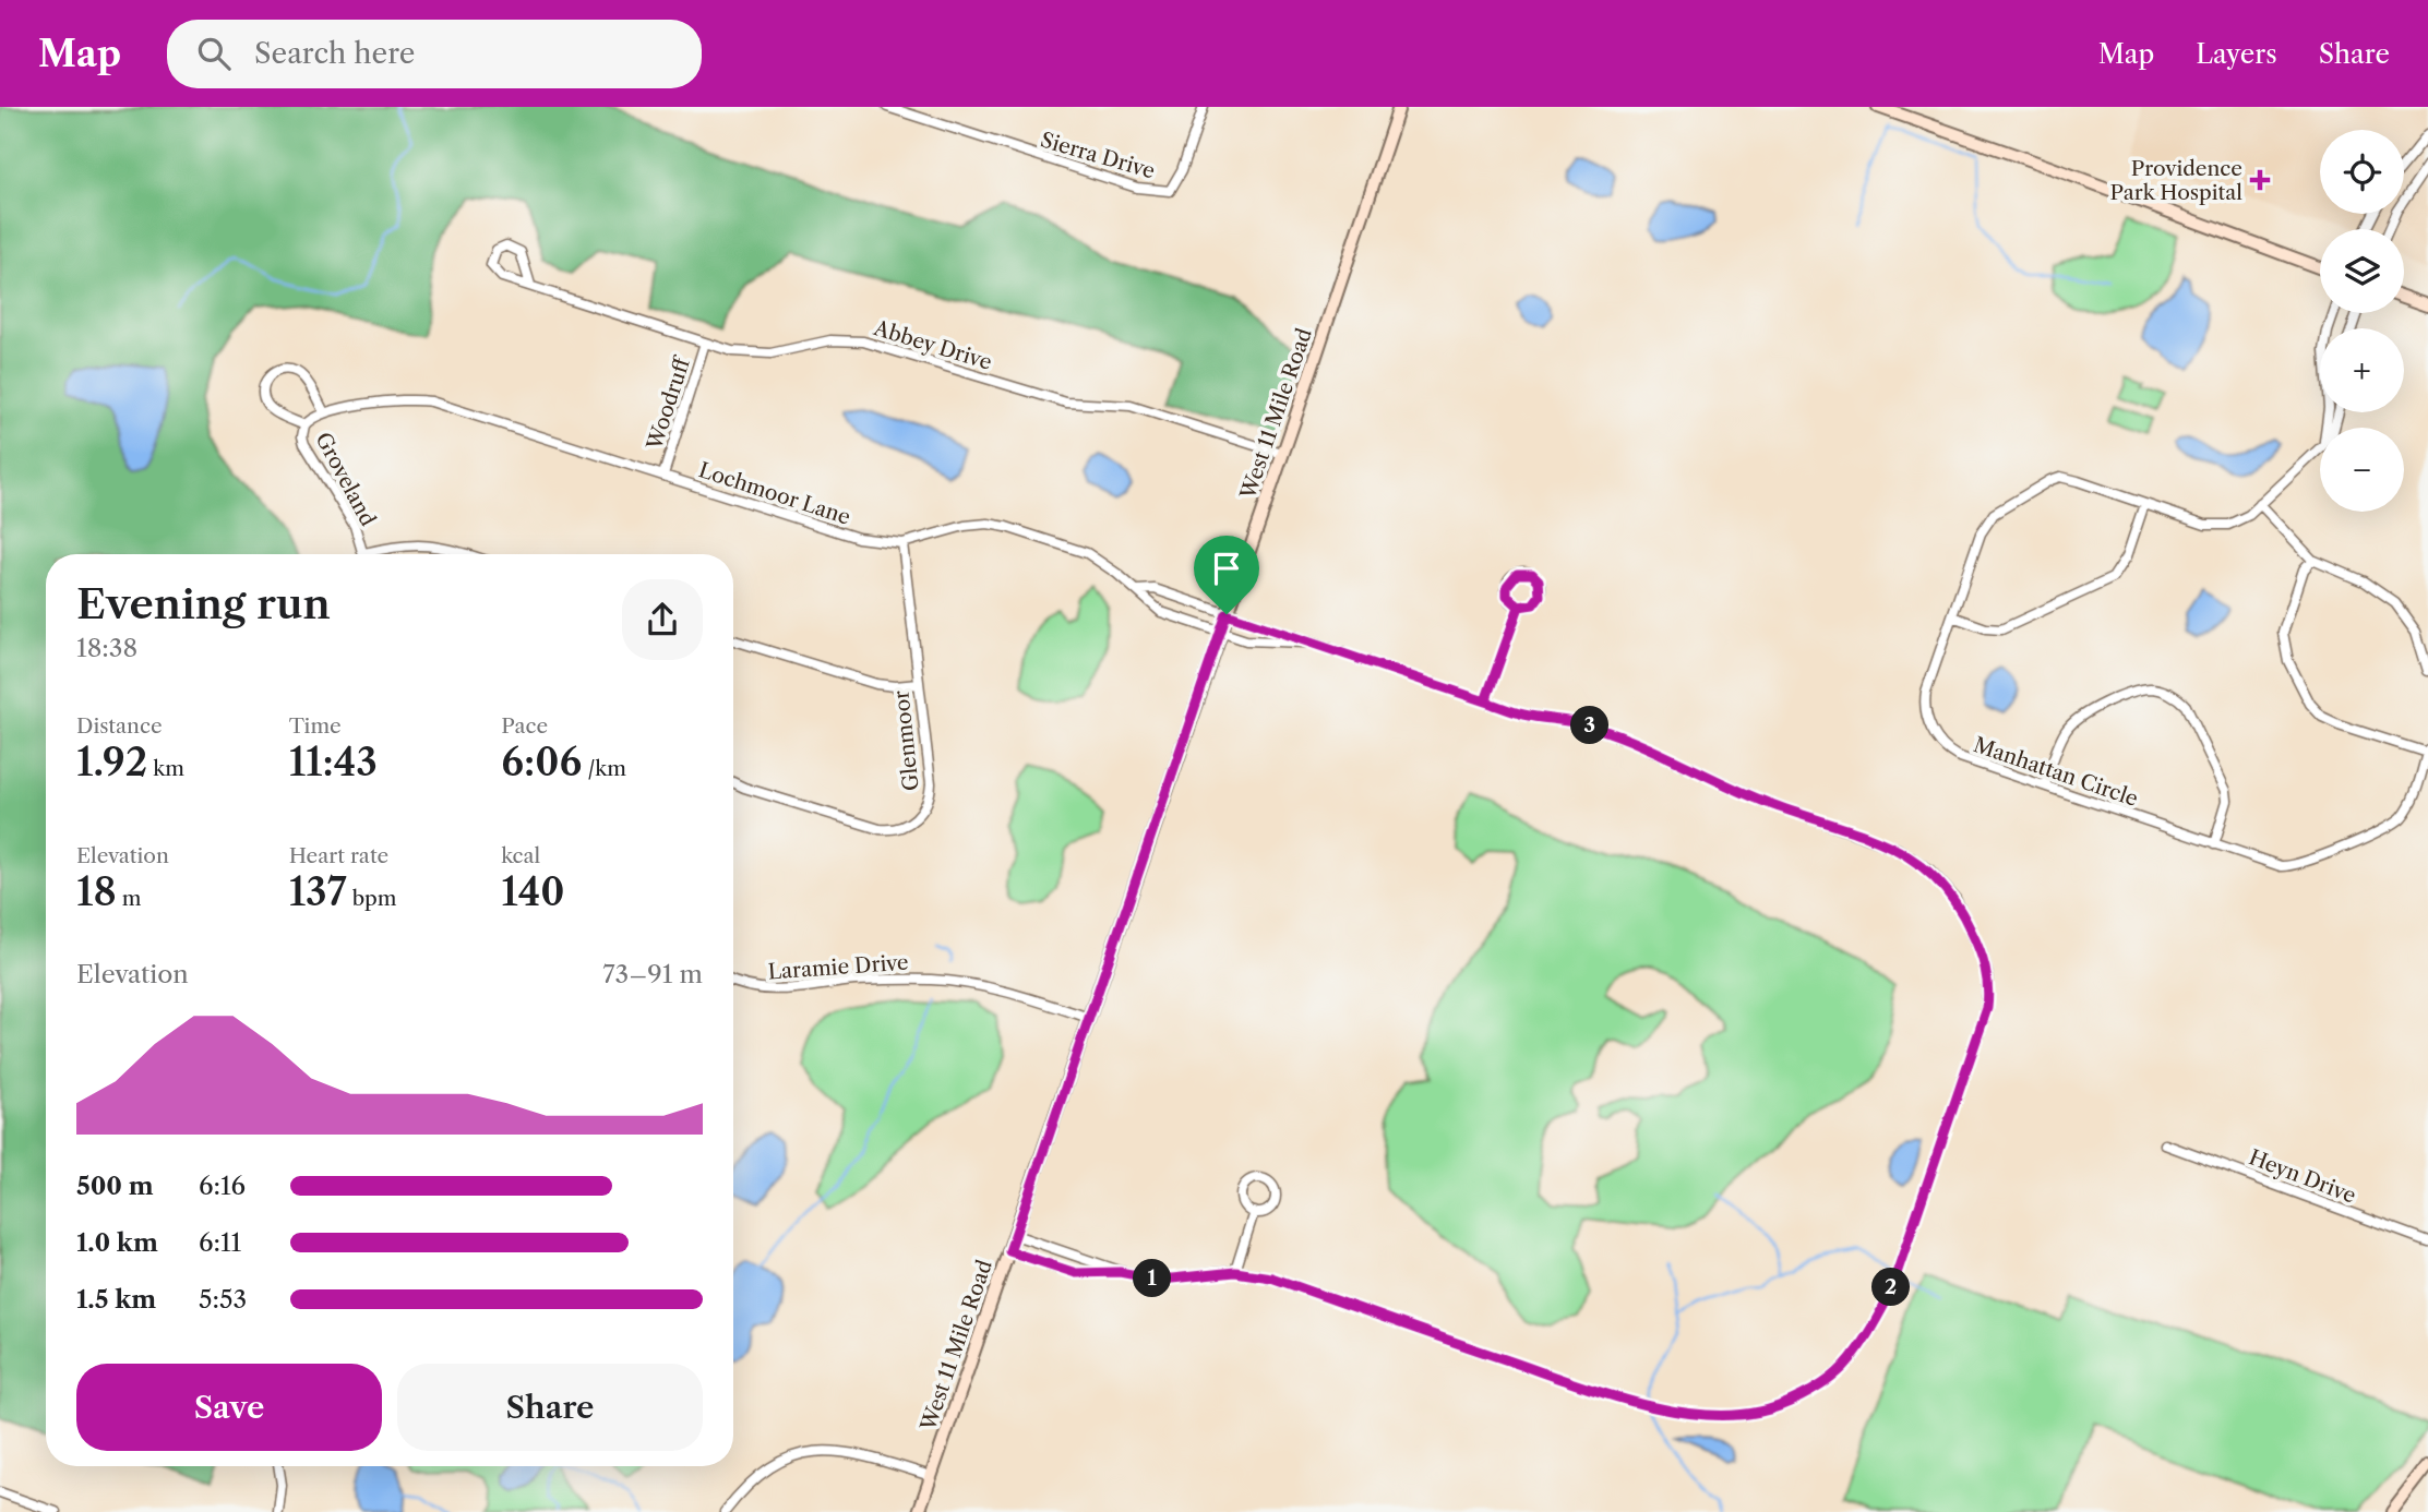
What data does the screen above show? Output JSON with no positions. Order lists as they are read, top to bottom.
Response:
{
  "streets": {
    "street": [
      "Sierra Drive",
      "Abbey Drive",
      "Woodruff",
      "West 11 Mile Road",
      "Groveland",
      "Lochmoor Lane",
      "Glenmoor",
      "Manhattan Circle",
      "Laramie Drive",
      "Heyn Drive"
    ]
  },
  "crossings": [
    ["Abbey Drive", "Woodruff"],
    ["Abbey Drive", "West 11 Mile Road"],
    ["Woodruff", "Lochmoor Lane"],
    ["West 11 Mile Road", "Lochmoor Lane"],
    ["West 11 Mile Road", "Laramie Drive"],
    ["Groveland", "Lochmoor Lane"],
    ["Lochmoor Lane", "Glenmoor"]
  ],
  "places": {
    "health": ["Providence Park Hospital"]
  },
  "page": {
    "header": "Map",
    "search": "Search here",
    "nav": ["Map", "Layers", "Share"],
    "map_buttons": ["+", "−"],
    "heading": ["Evening run", "18:38"],
    "stats": [
      ["Distance", "1.92 km"],
      ["Time", "11:43"],
      ["Pace", "6:06 /km"],
      ["Elevation", "18 m"],
      ["Heart rate", "137 bpm"],
      ["kcal", "140"]
    ],
    "pins": ["3", "1", "2"],
    "chart": ["Elevation", "73–91 m"],
    "list": [
      {
        "name": "500 m",
        "note": "6:16"
      },
      {
        "name": "1.0 km",
        "note": "6:11"
      },
      {
        "name": "1.5 km",
        "note": "5:53"
      }
    ],
    "buttons": ["Save", "Share"]
  }
}
